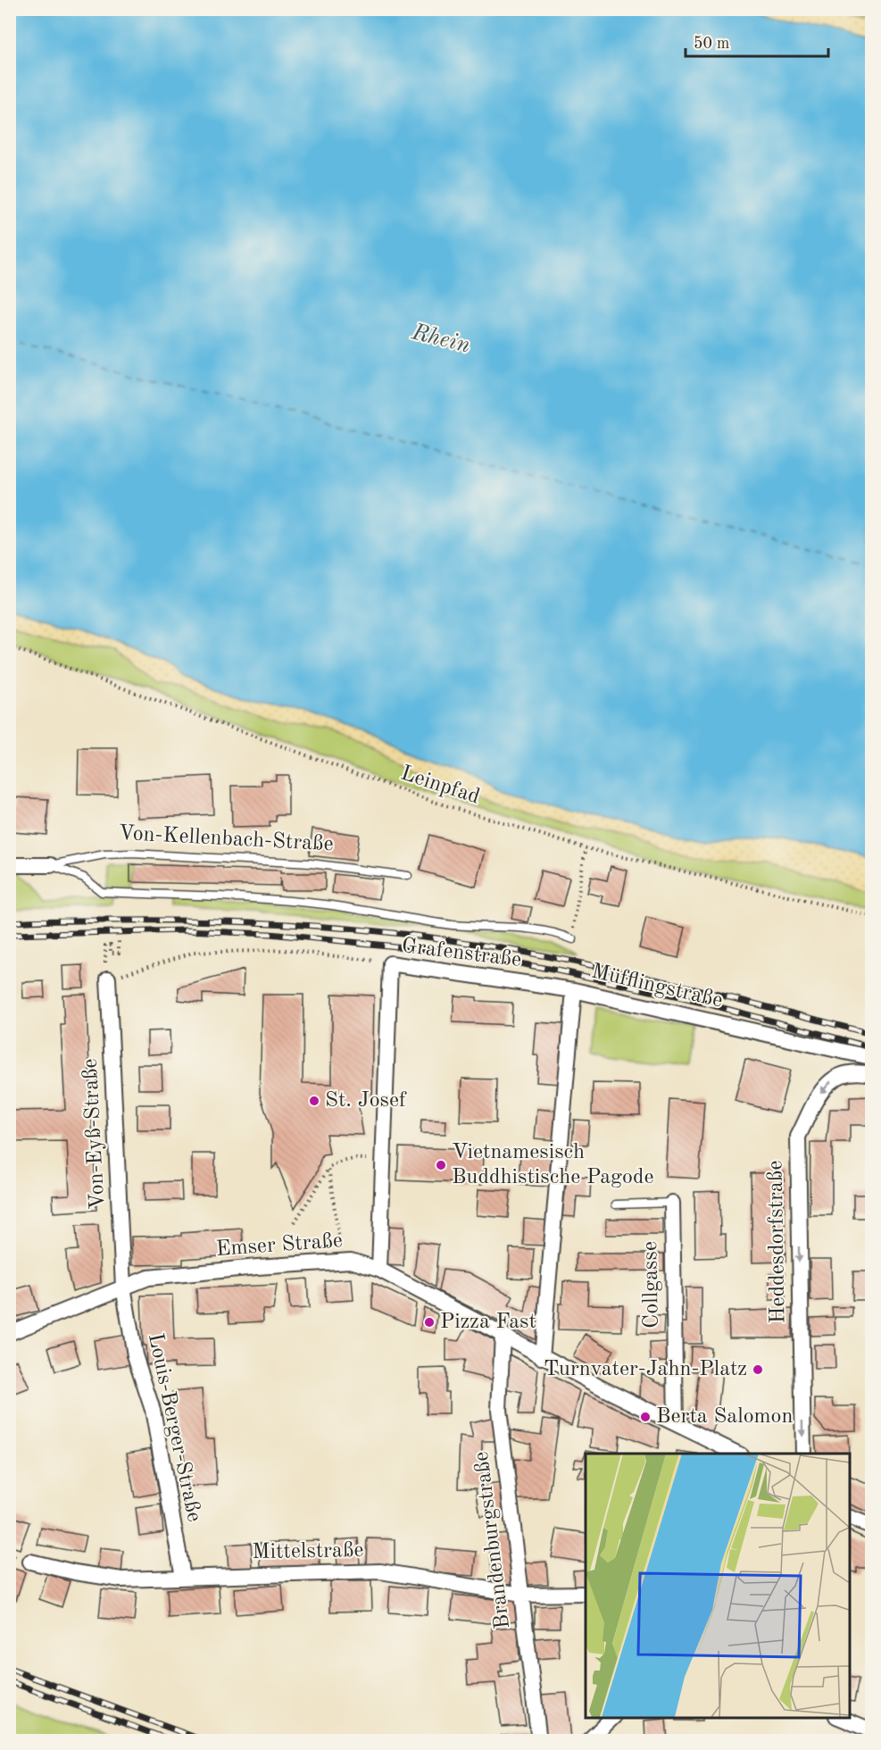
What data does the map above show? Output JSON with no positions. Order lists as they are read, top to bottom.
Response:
{
  "streets": {
    "street": [
      "Von-Kellenbach-Straße",
      "Grafenstraße",
      "Müfflingstraße",
      "Von-Eyß-Straße",
      "Heddesdorfstraße",
      "Emser Straße",
      "Collgasse",
      "Louis-Berger-Straße",
      "Brandenburgstraße",
      "Mittelstraße"
    ],
    "path": ["Leinpfad"]
  },
  "crossings": [
    ["Grafenstraße", "Müfflingstraße"],
    ["Grafenstraße", "Emser Straße"],
    ["Müfflingstraße", "Emser Straße"],
    ["Von-Eyß-Straße", "Emser Straße"],
    ["Von-Eyß-Straße", "Louis-Berger-Straße"],
    ["Emser Straße", "Collgasse"],
    ["Emser Straße", "Louis-Berger-Straße"],
    ["Emser Straße", "Brandenburgstraße"],
    ["Louis-Berger-Straße", "Mittelstraße"],
    ["Brandenburgstraße", "Mittelstraße"]
  ],
  "one_way": ["Heddesdorfstraße"],
  "water": ["Rhein"],
  "places": [
    "St. Josef",
    "Vietnamesisch Buddhistische Pagode",
    "Pizza Fast",
    "Turnvater-Jahn-Platz",
    "Berta Salomon"
  ],
  "scale_bar": "50 m"
}
